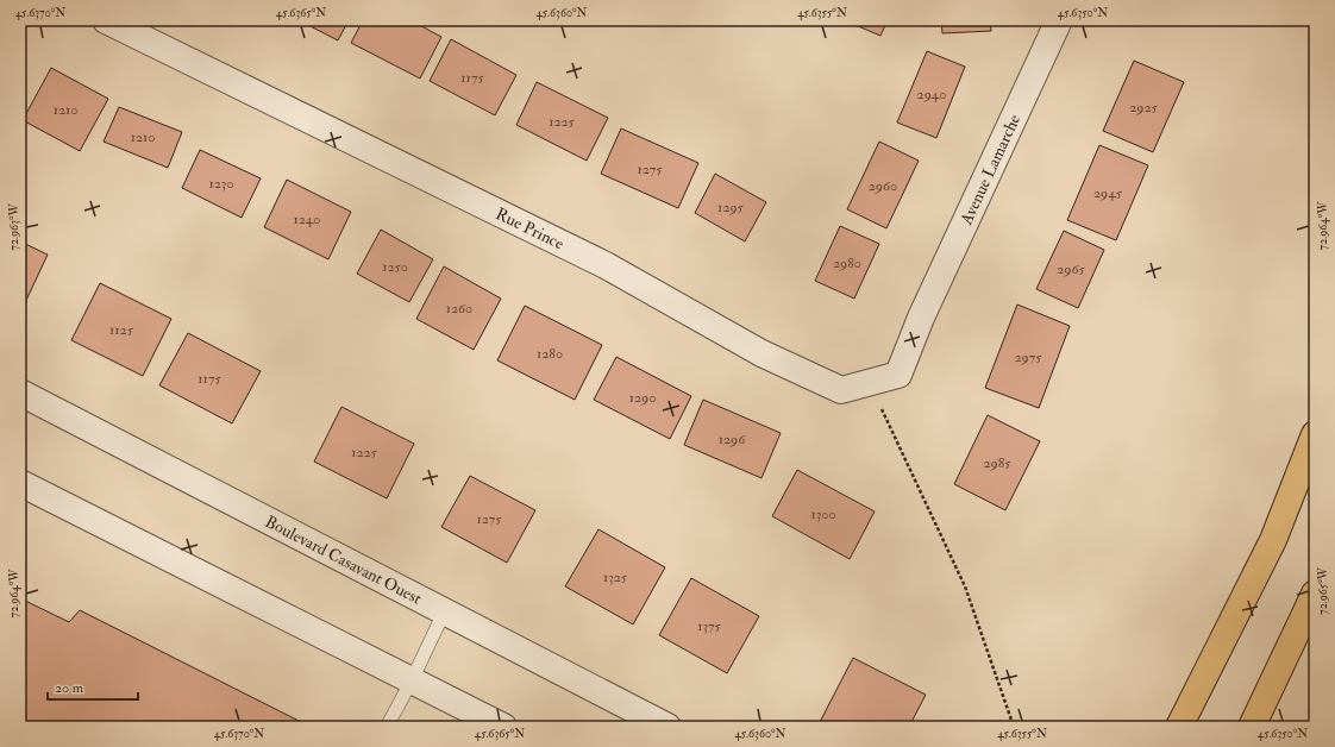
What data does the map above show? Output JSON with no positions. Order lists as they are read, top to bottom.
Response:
{
  "streets": {
    "street": ["Avenue Lamarche", "Rue Prince", "Boulevard Casavant Ouest"]
  },
  "crossings": [
    ["Avenue Lamarche", "Rue Prince"]
  ],
  "house_numbers": [
    "1175",
    "2940",
    "2925",
    "1210",
    "1225",
    "1210",
    "1275",
    "1230",
    "2960",
    "2945",
    "1295",
    "1240",
    "2980",
    "1250",
    "2965",
    "1260",
    "1125",
    "1280",
    "2975",
    "1175",
    "1290",
    "1296",
    "1225",
    "2985",
    "1300",
    "1275",
    "1325",
    "1375"
  ],
  "scale_bar": "20 m",
  "coordinates": [
    "45.6370°N",
    "45.6365°N",
    "45.6360°N",
    "45.6355°N",
    "45.6350°N",
    "72.964°W",
    "72.963°W",
    "72.965°W"
  ]
}
